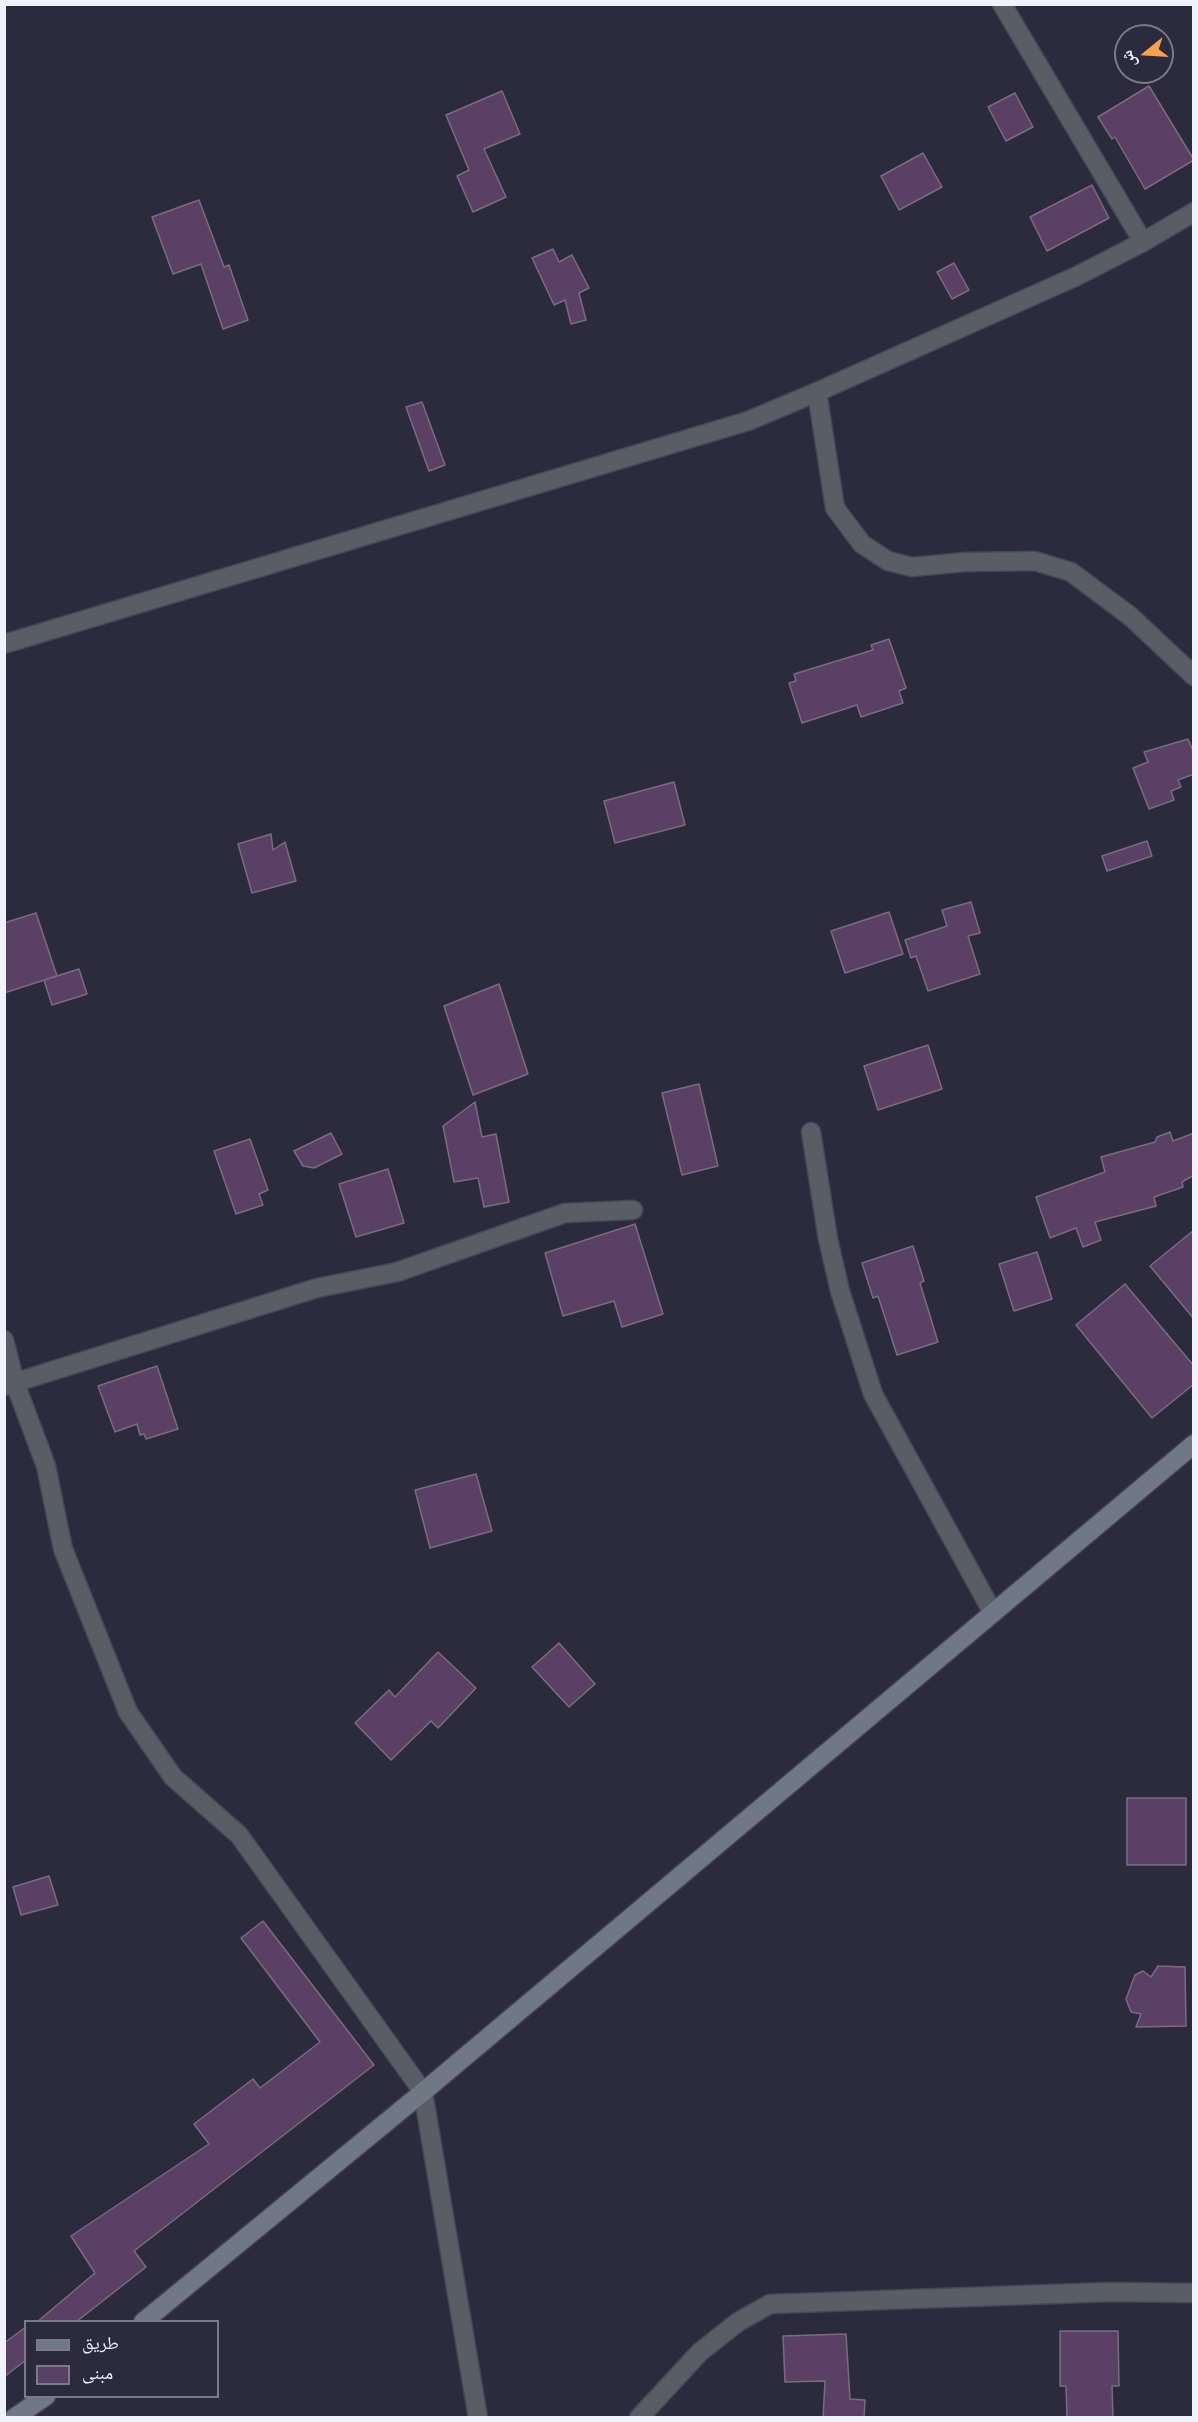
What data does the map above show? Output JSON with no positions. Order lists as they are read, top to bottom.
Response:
{
  "legend": ["طريق", "مبنى"],
  "north": "left"
}
